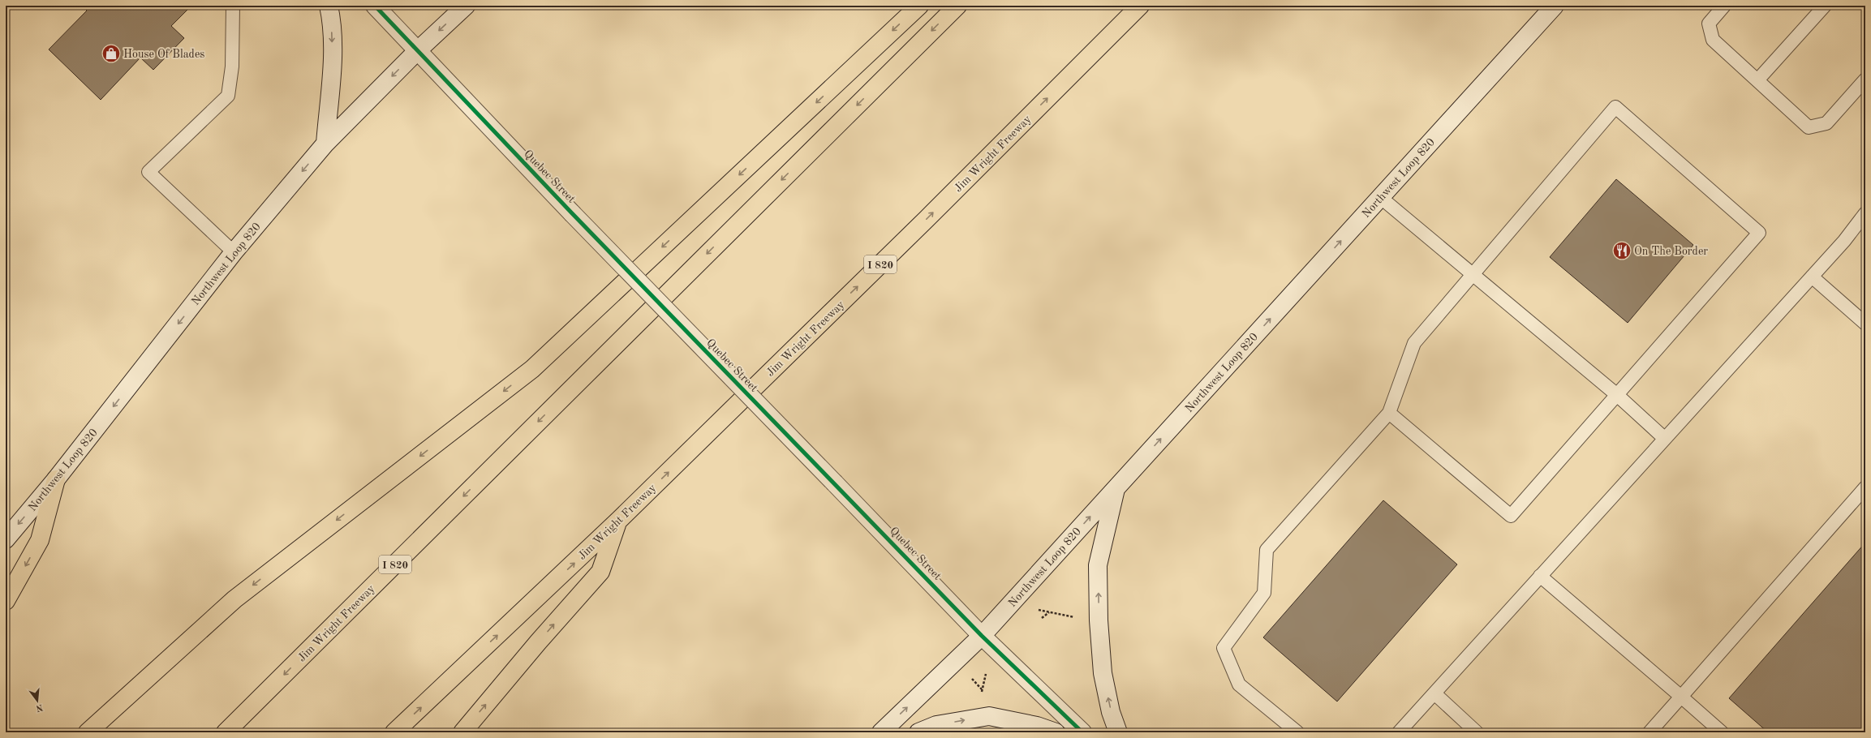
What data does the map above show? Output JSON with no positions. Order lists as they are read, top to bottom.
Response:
{
  "streets": {
    "highway": ["Jim Wright Freeway", "I 820"],
    "main road": ["Quebec Street", "Northwest Loop 820"]
  },
  "crossings": [
    ["Quebec Street", "Northwest Loop 820"]
  ],
  "places": {
    "shop": ["House Of Blades"],
    "restaurant": ["On The Border"]
  },
  "north": "bottom"
}
